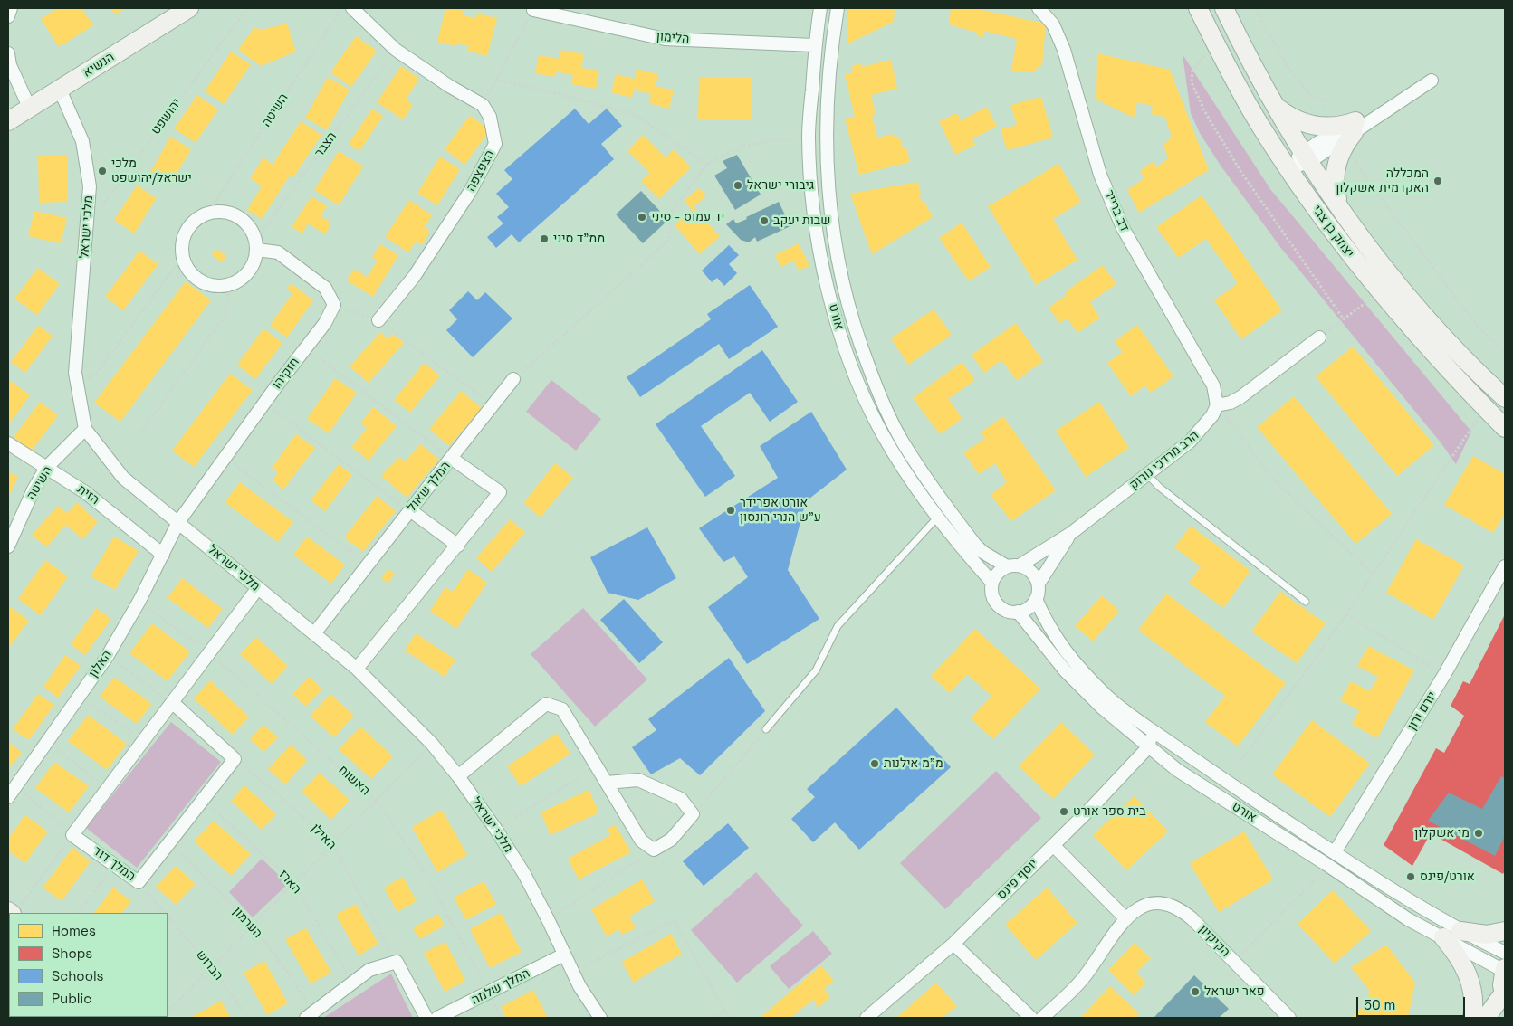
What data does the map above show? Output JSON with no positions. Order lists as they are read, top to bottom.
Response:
{
  "streets": {
    "street": [
      "הלימון",
      "הנשיא",
      "השיטה",
      "הצפצפה",
      "דב ברייר",
      "מלכי ישראל",
      "יצחק בן צבי",
      "אורט",
      "חזקיהו",
      "הרב מרדכי נורוק",
      "המלך שאול",
      "הזית",
      "האלון",
      "יורם ורון",
      "המלך דוד",
      "יוסף פינס",
      "הקיקיון",
      "המלך שלמה"
    ],
    "path": [
      "יהושפט",
      "הצבר",
      "האשוח",
      "האילן",
      "הארז",
      "הערמון",
      "הברוש"
    ]
  },
  "crossings": [
    ["הלימון", "אורט"],
    ["הנשיא", "מלכי ישראל"],
    ["השיטה", "הצבר"],
    ["השיטה", "מלכי ישראל"],
    ["השיטה", "הזית"],
    ["יהושפט", "מלכי ישראל"],
    ["דב ברייר", "הרב מרדכי נורוק"],
    ["מלכי ישראל", "חזקיהו"],
    ["מלכי ישראל", "המלך שאול"],
    ["מלכי ישראל", "האלון"],
    ["מלכי ישראל", "המלך שלמה"],
    ["אורט", "הרב מרדכי נורוק"],
    ["אורט", "יורם ורון"],
    ["אורט", "יוסף פינס"],
    ["חזקיהו", "האלון"],
    ["הזית", "האלון"],
    ["האלון", "האשוח"],
    ["האשוח", "המלך שלמה"],
    ["האילן", "המלך דוד"],
    ["המלך דוד", "הארז"],
    ["המלך דוד", "הערמון"],
    ["המלך דוד", "הברוש"]
  ],
  "places": [
    "מלכי ישראל/יהושפט",
    "המכללה האקדמית אשקלון",
    "גיבורי ישראל",
    "יד עמוס - סיני",
    "שבות יעקב",
    "ממ\"ד סיני",
    "אורט אפרידר ע\"ש הנרי רונסון",
    "מ\"מ אילנות",
    "בית ספר אורט",
    "מי אשקלון",
    "אורט/פינס",
    "פאר ישראל"
  ],
  "legend": [
    "Homes",
    "Shops",
    "Schools",
    "Public"
  ],
  "scale_bar": "50 m"
}
